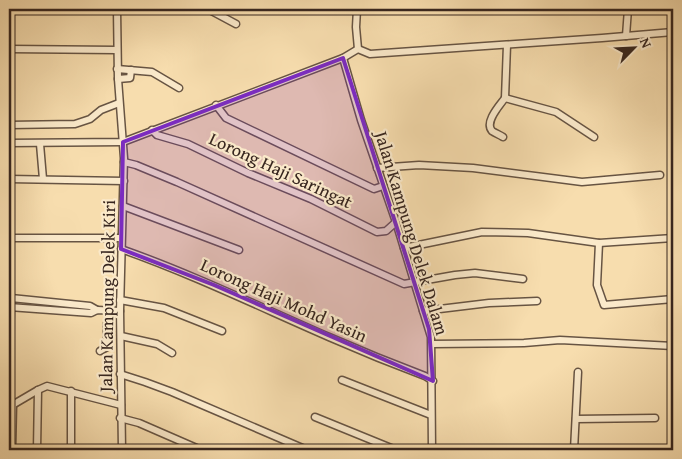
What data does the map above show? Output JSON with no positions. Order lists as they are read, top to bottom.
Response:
{
  "streets": {
    "street": [
      "Lorong Haji Saringat",
      "Jalan Kampung Delek Dalam",
      "Jalan Kampung Delek Kiri",
      "Lorong Haji Mohd Yasin"
    ]
  },
  "crossings": [
    ["Lorong Haji Saringat", "Jalan Kampung Delek Dalam"],
    ["Jalan Kampung Delek Dalam", "Lorong Haji Mohd Yasin"],
    ["Jalan Kampung Delek Kiri", "Lorong Haji Mohd Yasin"]
  ],
  "north": "top right"
}
